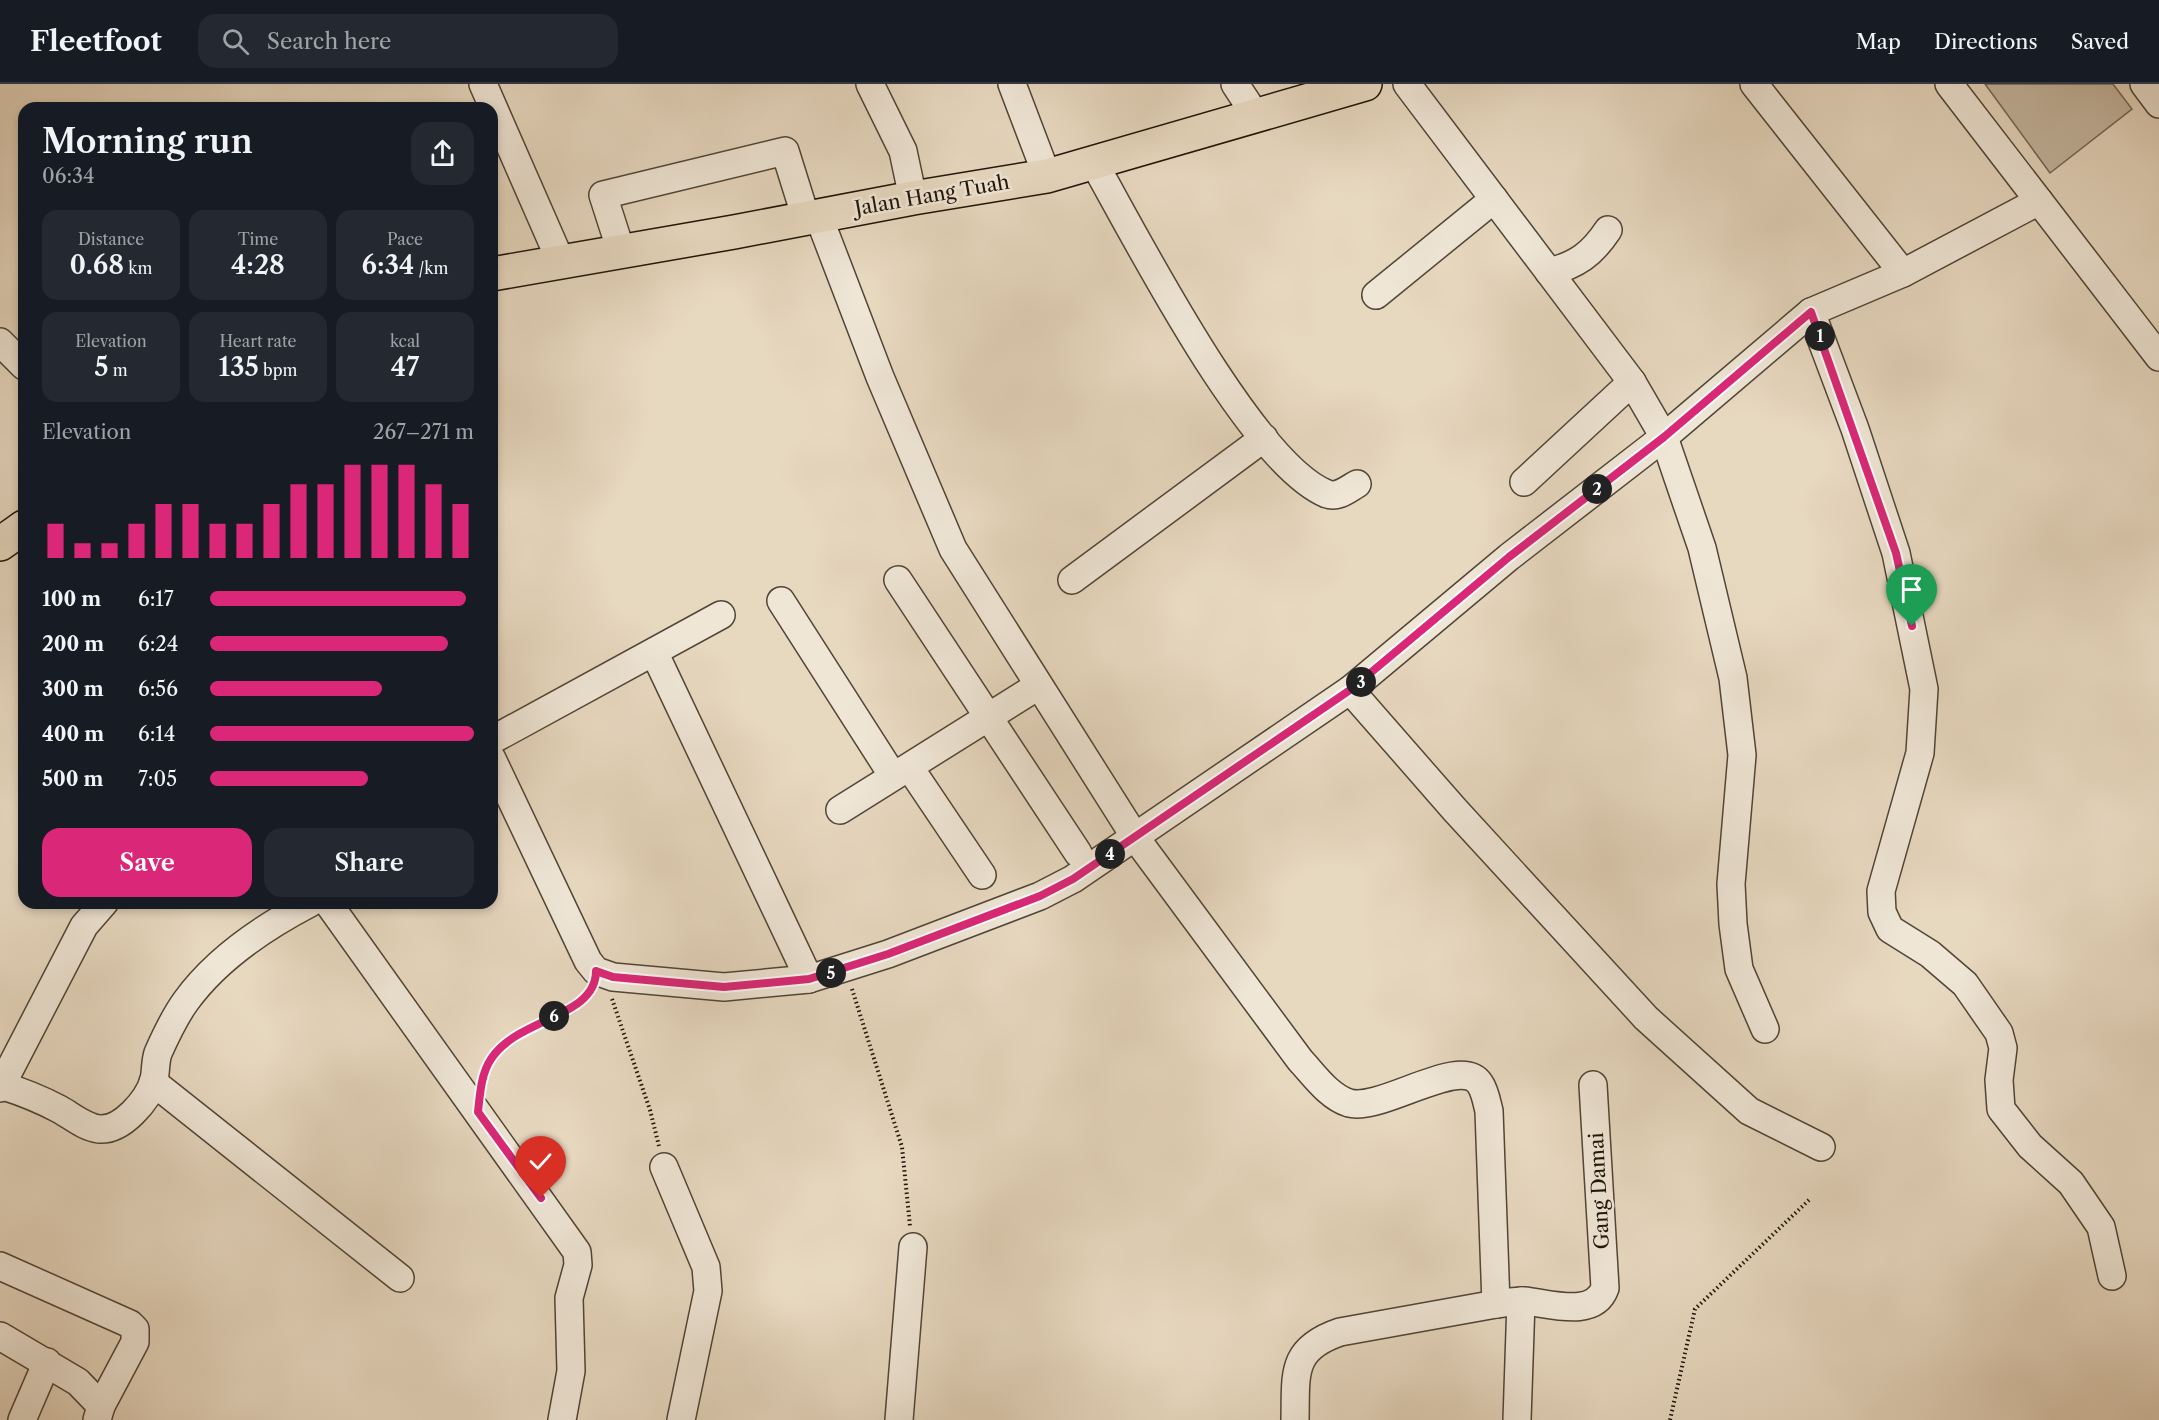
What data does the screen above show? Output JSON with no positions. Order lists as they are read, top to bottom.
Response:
{
  "streets": {
    "main road": ["Jalan Hang Tuah"],
    "street": ["Gang Damai"]
  },
  "page": {
    "header": "Fleetfoot",
    "search": "Search here",
    "nav": ["Map", "Directions", "Saved"],
    "heading": ["Morning run", "06:34"],
    "stats": [
      ["Distance", "0.68 km"],
      ["Time", "4:28"],
      ["Pace", "6:34 /km"],
      ["Elevation", "5 m"],
      ["Heart rate", "135 bpm"],
      ["kcal", "47"]
    ],
    "pins": [
      "1",
      "2",
      "3",
      "4",
      "5",
      "6"
    ],
    "chart": ["Elevation", "267–271 m"],
    "list": [
      {
        "name": "100 m",
        "note": "6:17"
      },
      {
        "name": "200 m",
        "note": "6:24"
      },
      {
        "name": "300 m",
        "note": "6:56"
      },
      {
        "name": "400 m",
        "note": "6:14"
      },
      {
        "name": "500 m",
        "note": "7:05"
      }
    ],
    "buttons": ["Save", "Share"]
  }
}
